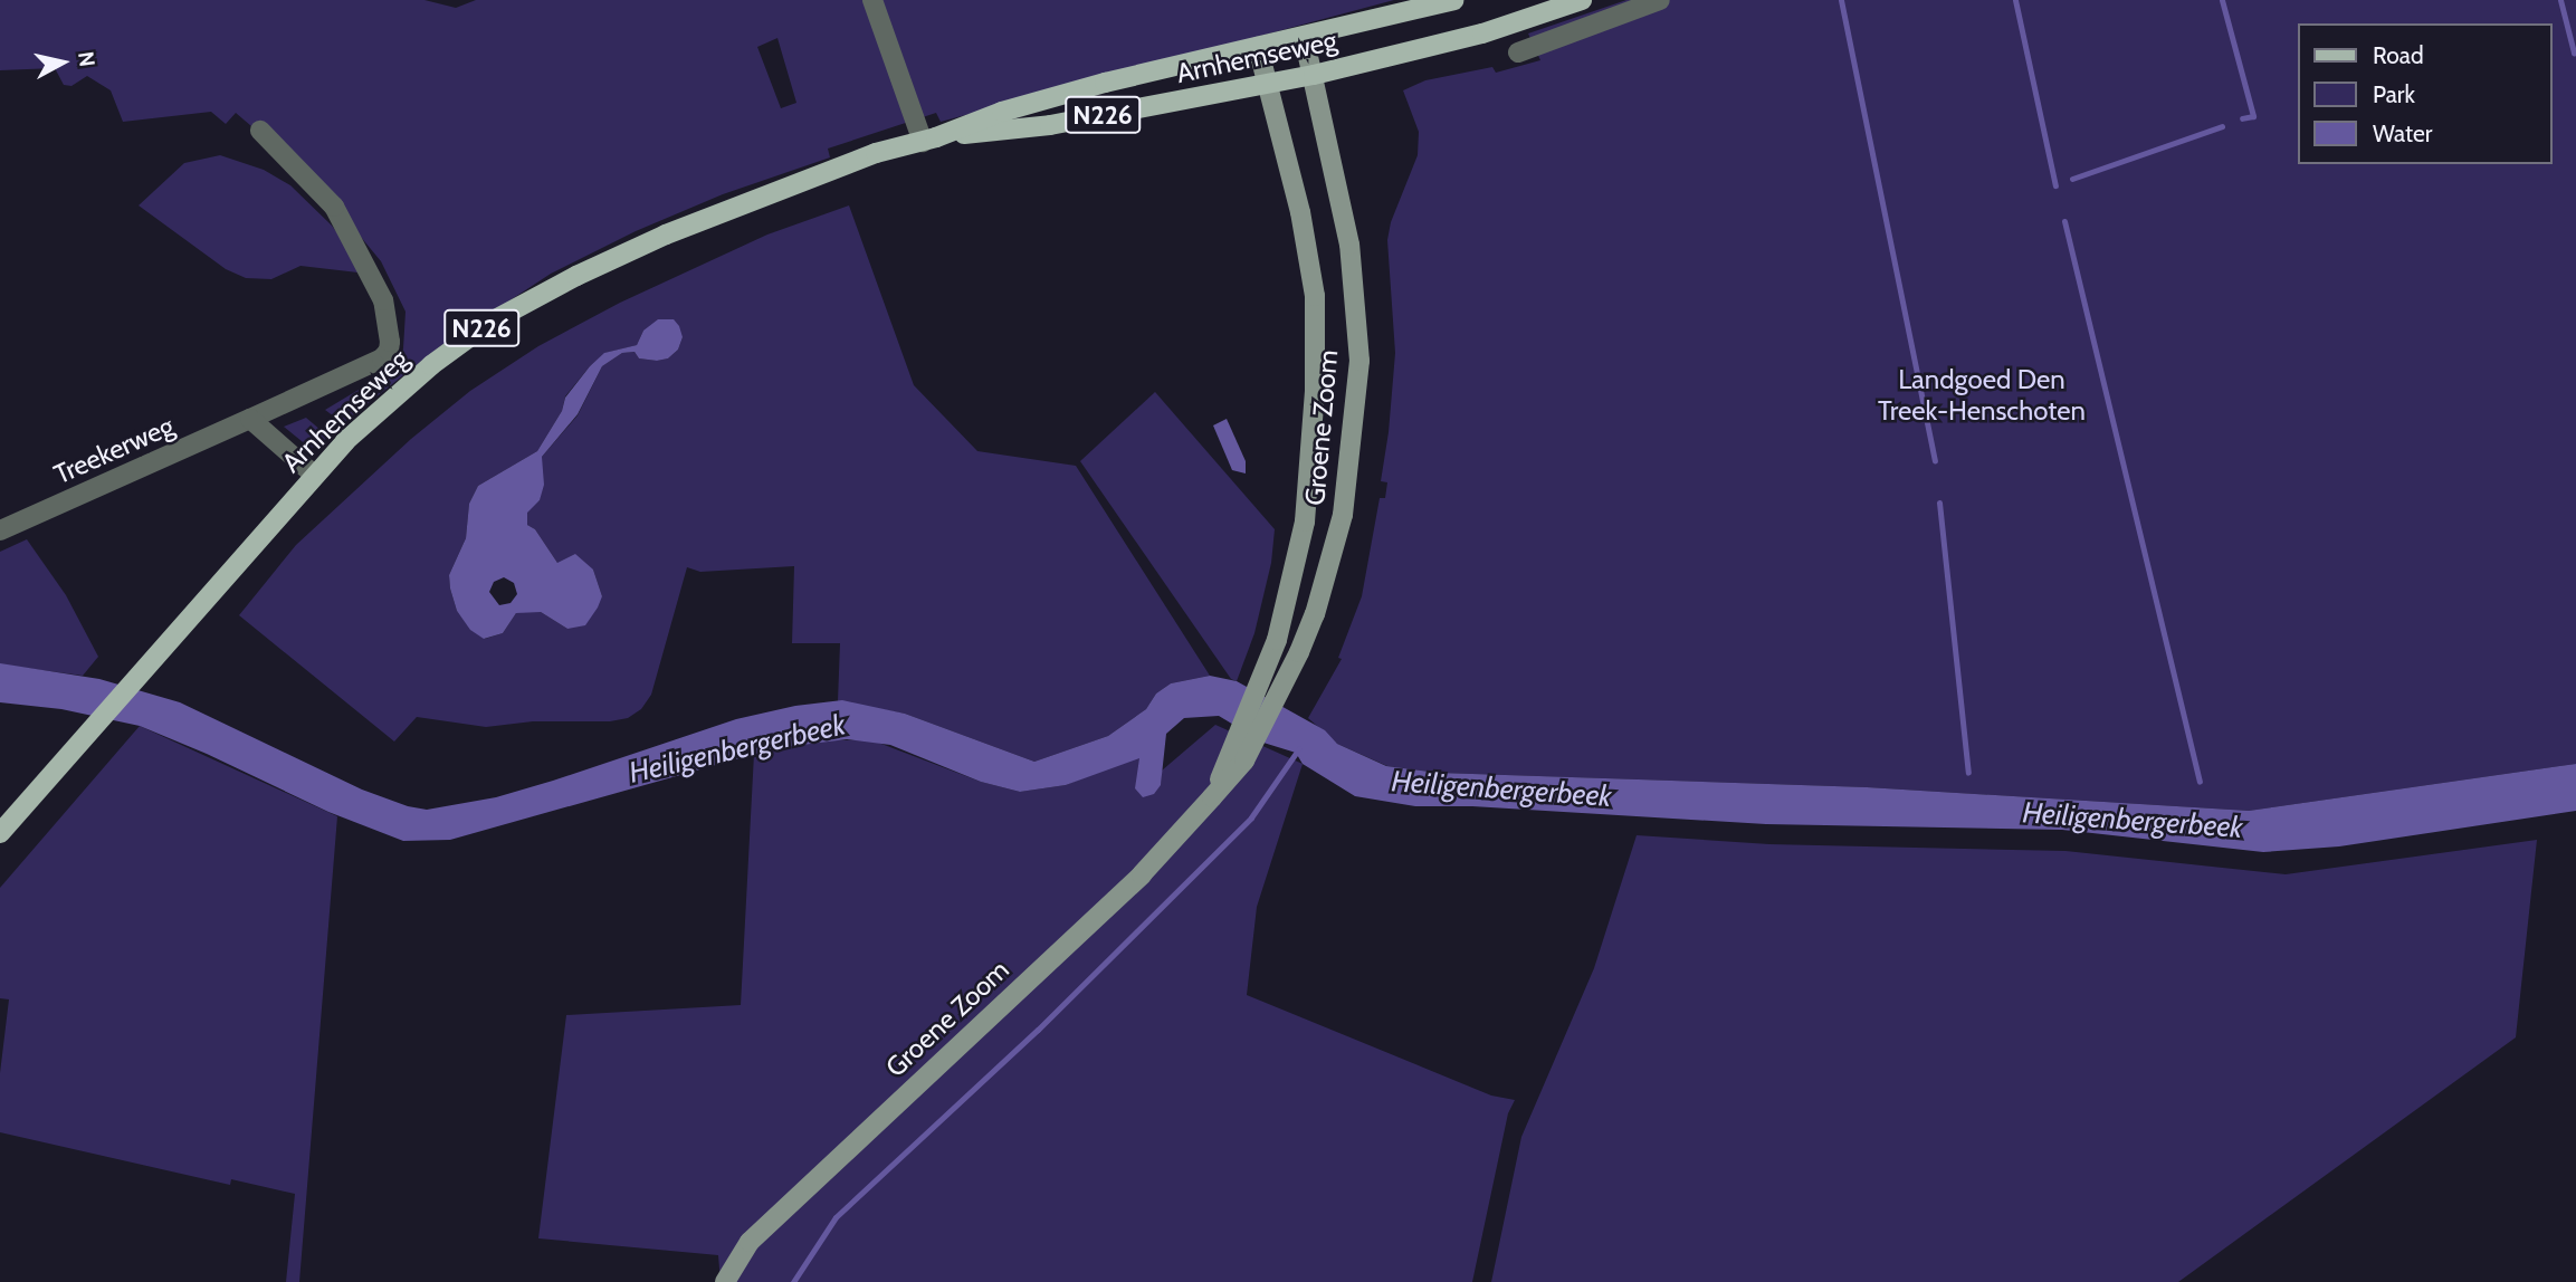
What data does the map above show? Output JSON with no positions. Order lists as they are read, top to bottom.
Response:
{
  "streets": {
    "main road": ["Arnhemseweg", "N226", "Groene Zoom"],
    "street": ["Treekerweg"]
  },
  "crossings": [
    ["Arnhemseweg", "Groene Zoom"]
  ],
  "water": ["Heiligenbergerbeek"],
  "parks": ["Landgoed Den Treek-Henschoten"],
  "legend": ["Road", "Park", "Water"],
  "north": "right"
}
